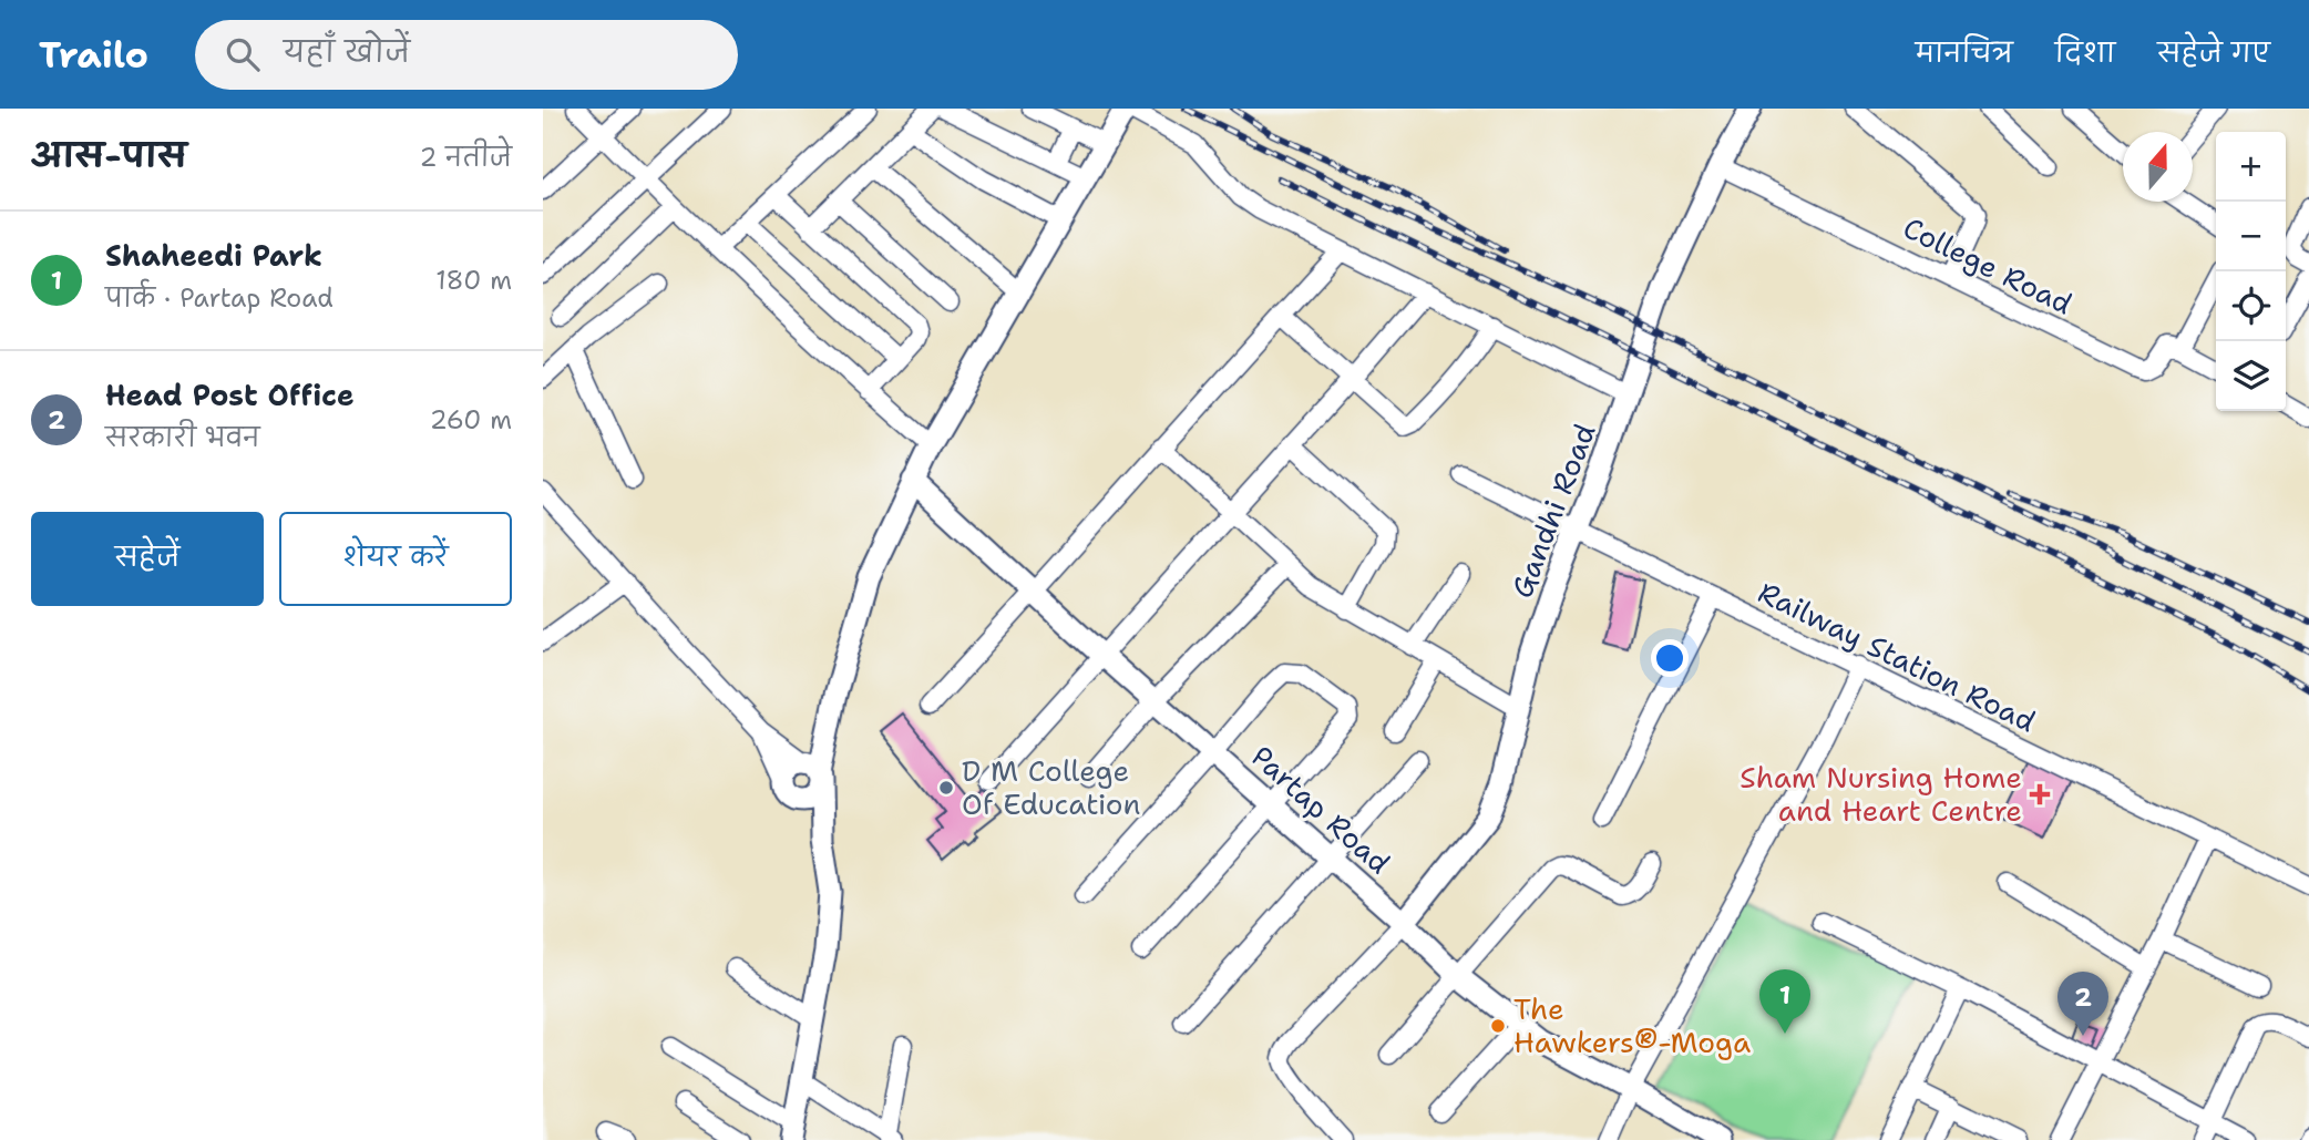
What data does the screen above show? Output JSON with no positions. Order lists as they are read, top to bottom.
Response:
{
  "streets": {
    "street": [
      "College Road",
      "Gandhi Road",
      "Railway Station Road",
      "Partap Road"
    ]
  },
  "crossings": [
    ["College Road", "Gandhi Road"],
    ["Gandhi Road", "Railway Station Road"],
    ["Gandhi Road", "Partap Road"]
  ],
  "places": {
    "other": ["D M College Of Education", "The Hawkers®-Moga"],
    "health": ["Sham Nursing Home and Heart Centre"]
  },
  "north": "top",
  "page": {
    "header": "Trailo",
    "search": "यहाँ खोजें",
    "nav": ["मानचित्र", "दिशा", "सहेजे गए"],
    "heading": ["आस-पास", "2 नतीजे"],
    "map_buttons": ["+", "−"],
    "list": [
      {
        "mark": "1",
        "name": "Shaheedi Park",
        "note": "पार्क · Partap Road",
        "value": "180 m"
      },
      {
        "mark": "2",
        "name": "Head Post Office",
        "note": "सरकारी भवन",
        "value": "260 m"
      }
    ],
    "buttons": ["सहेजें", "शेयर करें"],
    "pins": ["1", "2"]
  }
}
